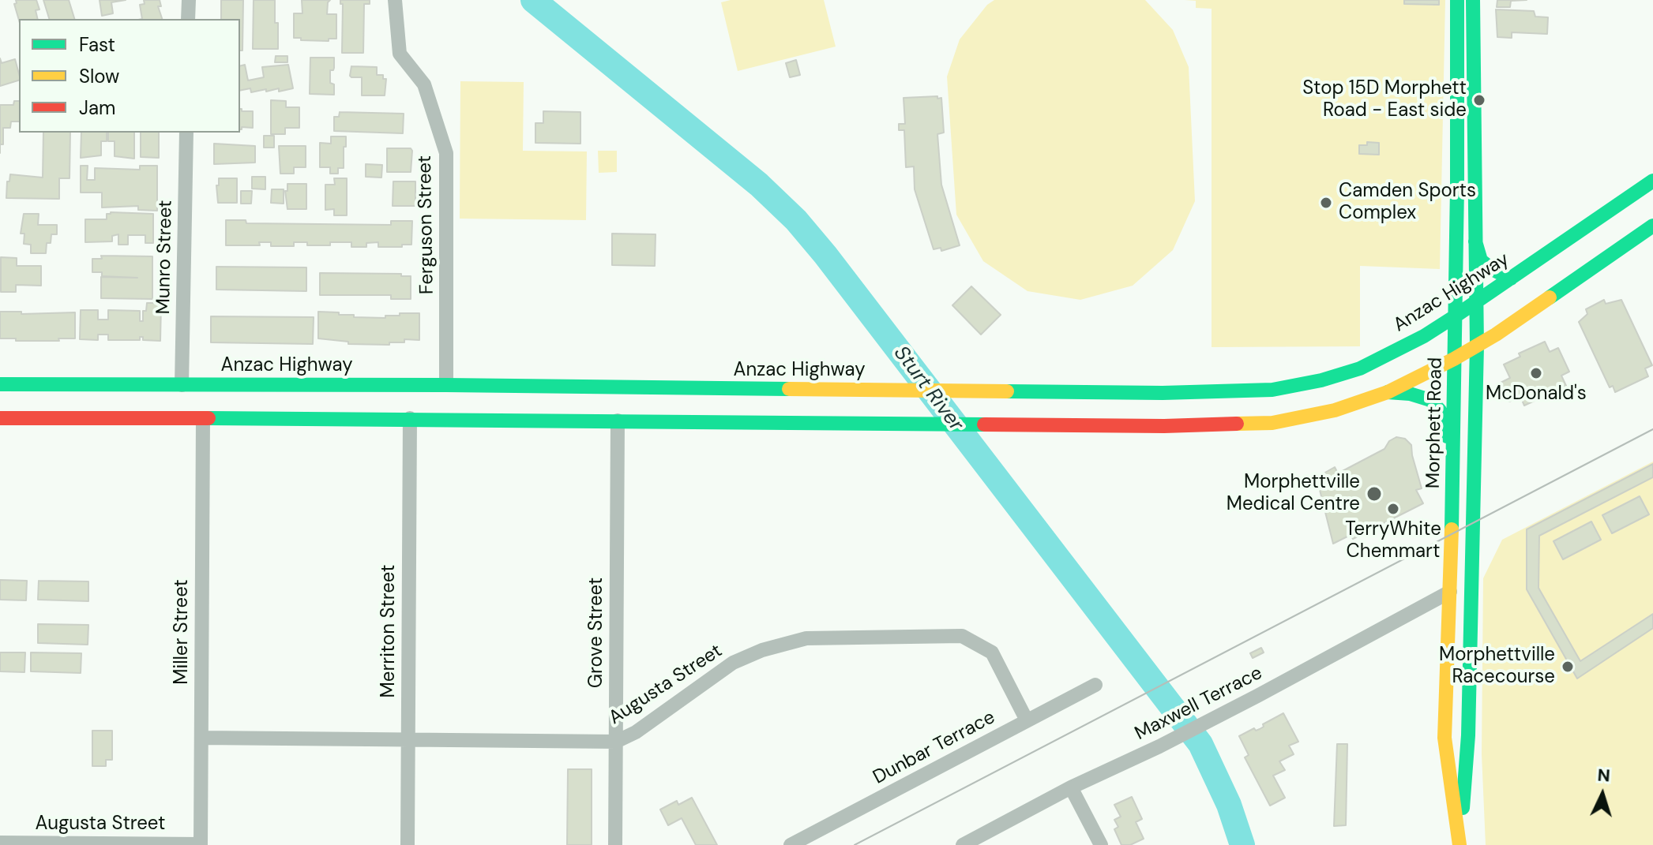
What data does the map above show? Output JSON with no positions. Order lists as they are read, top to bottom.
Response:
{
  "streets": {
    "main road": ["Anzac Highway", "Morphett Road"],
    "street": [
      "Ferguson Street",
      "Munro Street",
      "Merriton Street",
      "Miller Street",
      "Grove Street",
      "Augusta Street",
      "Maxwell Terrace",
      "Dunbar Terrace"
    ]
  },
  "crossings": [
    ["Ferguson Street", "Anzac Highway"],
    ["Munro Street", "Anzac Highway"],
    ["Anzac Highway", "Morphett Road"],
    ["Anzac Highway", "Merriton Street"],
    ["Anzac Highway", "Miller Street"],
    ["Anzac Highway", "Grove Street"],
    ["Morphett Road", "Maxwell Terrace"],
    ["Merriton Street", "Augusta Street"],
    ["Miller Street", "Augusta Street"],
    ["Grove Street", "Augusta Street"],
    ["Augusta Street", "Dunbar Terrace"]
  ],
  "water": ["Sturt River"],
  "places": [
    "Stop 15D Morphett Road - East side",
    "Camden Sports Complex",
    "McDonald's",
    "Morphettville Medical Centre",
    "TerryWhite Chemmart",
    "Morphettville Racecourse"
  ],
  "legend": ["Fast", "Slow", "Jam"],
  "north": "top"
}
